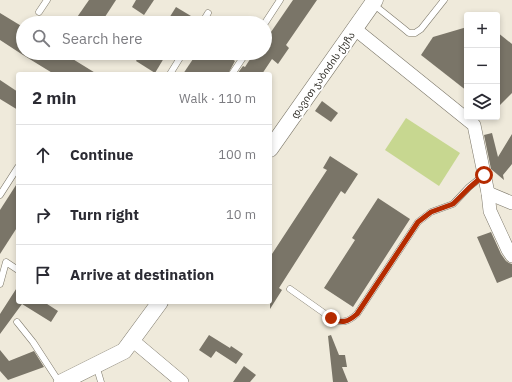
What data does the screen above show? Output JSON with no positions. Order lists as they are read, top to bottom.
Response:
{
  "streets": {
    "street": ["დავით ჯაბიძის ქუჩა"]
  },
  "page": {
    "map_buttons": ["+", "−"],
    "search": "Search here",
    "heading": ["2 min", "Walk · 110 m"],
    "list": [
      ["Continue", "100 m"],
      ["Turn right", "10 m"],
      "Arrive at destination"
    ]
  }
}
